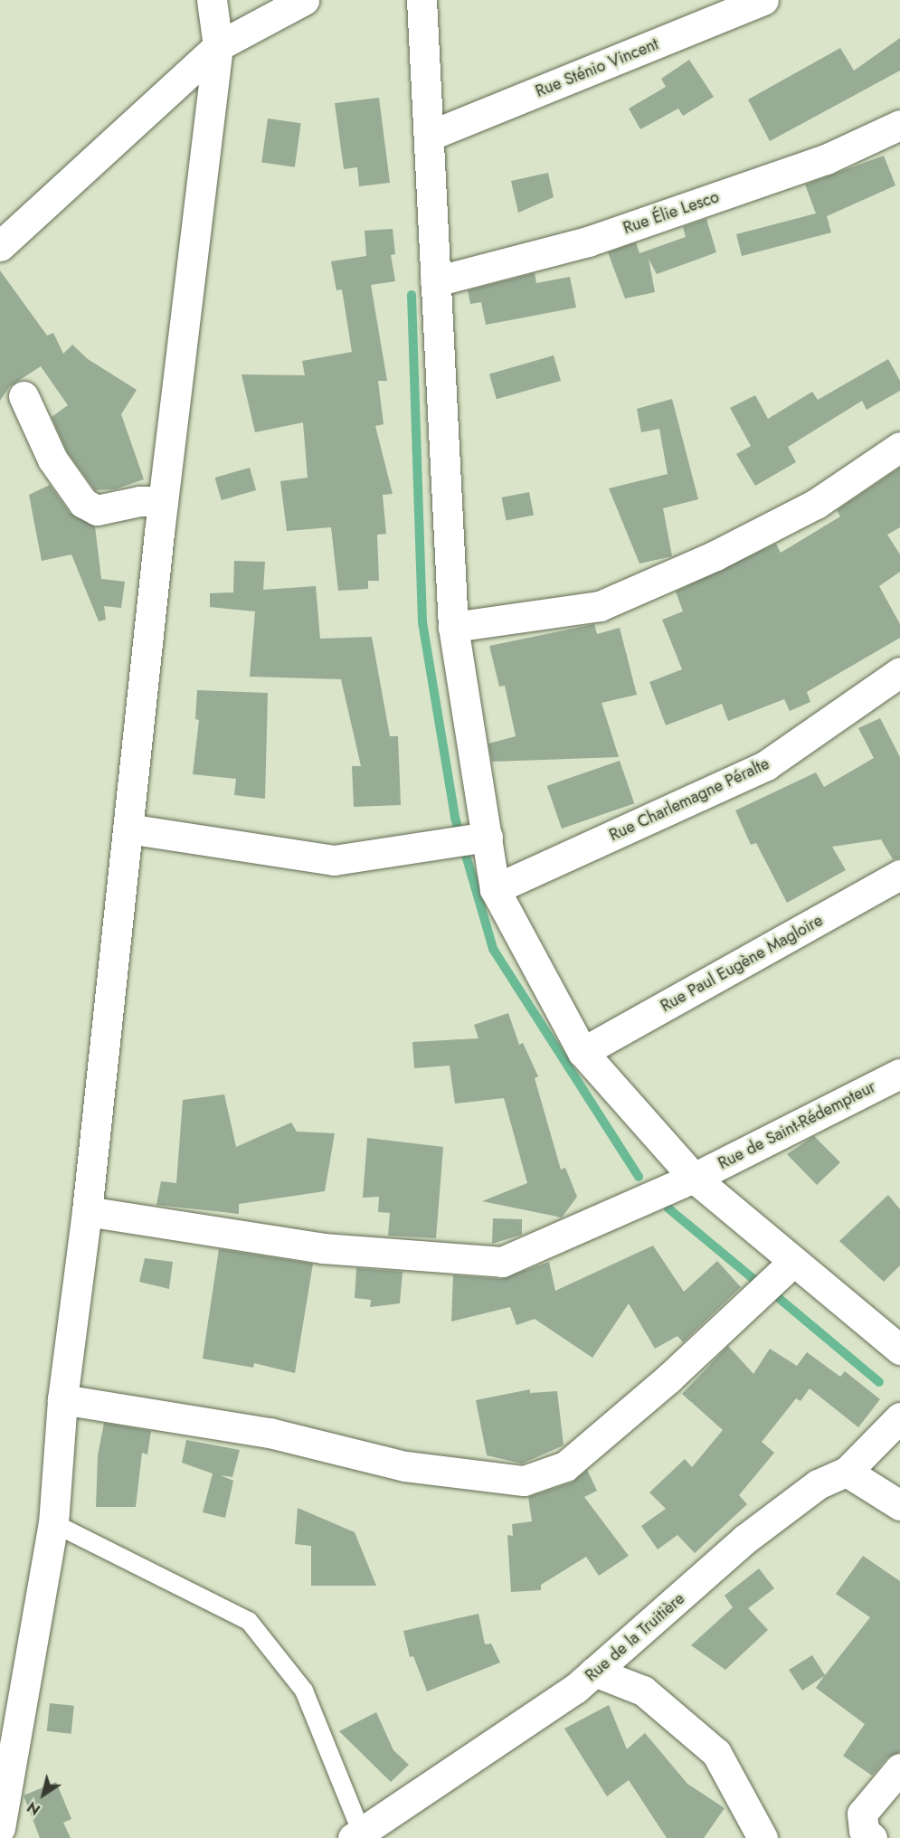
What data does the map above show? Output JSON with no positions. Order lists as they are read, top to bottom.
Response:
{
  "streets": {
    "street": [
      "Rue Sténio Vincent",
      "Rue Élie Lesco",
      "Rue Charlemagne Péralte",
      "Rue Paul Eugène Magloire",
      "Rue de Saint-Rédempteur",
      "Rue de la Truitière"
    ]
  },
  "north": "bottom left"
}
